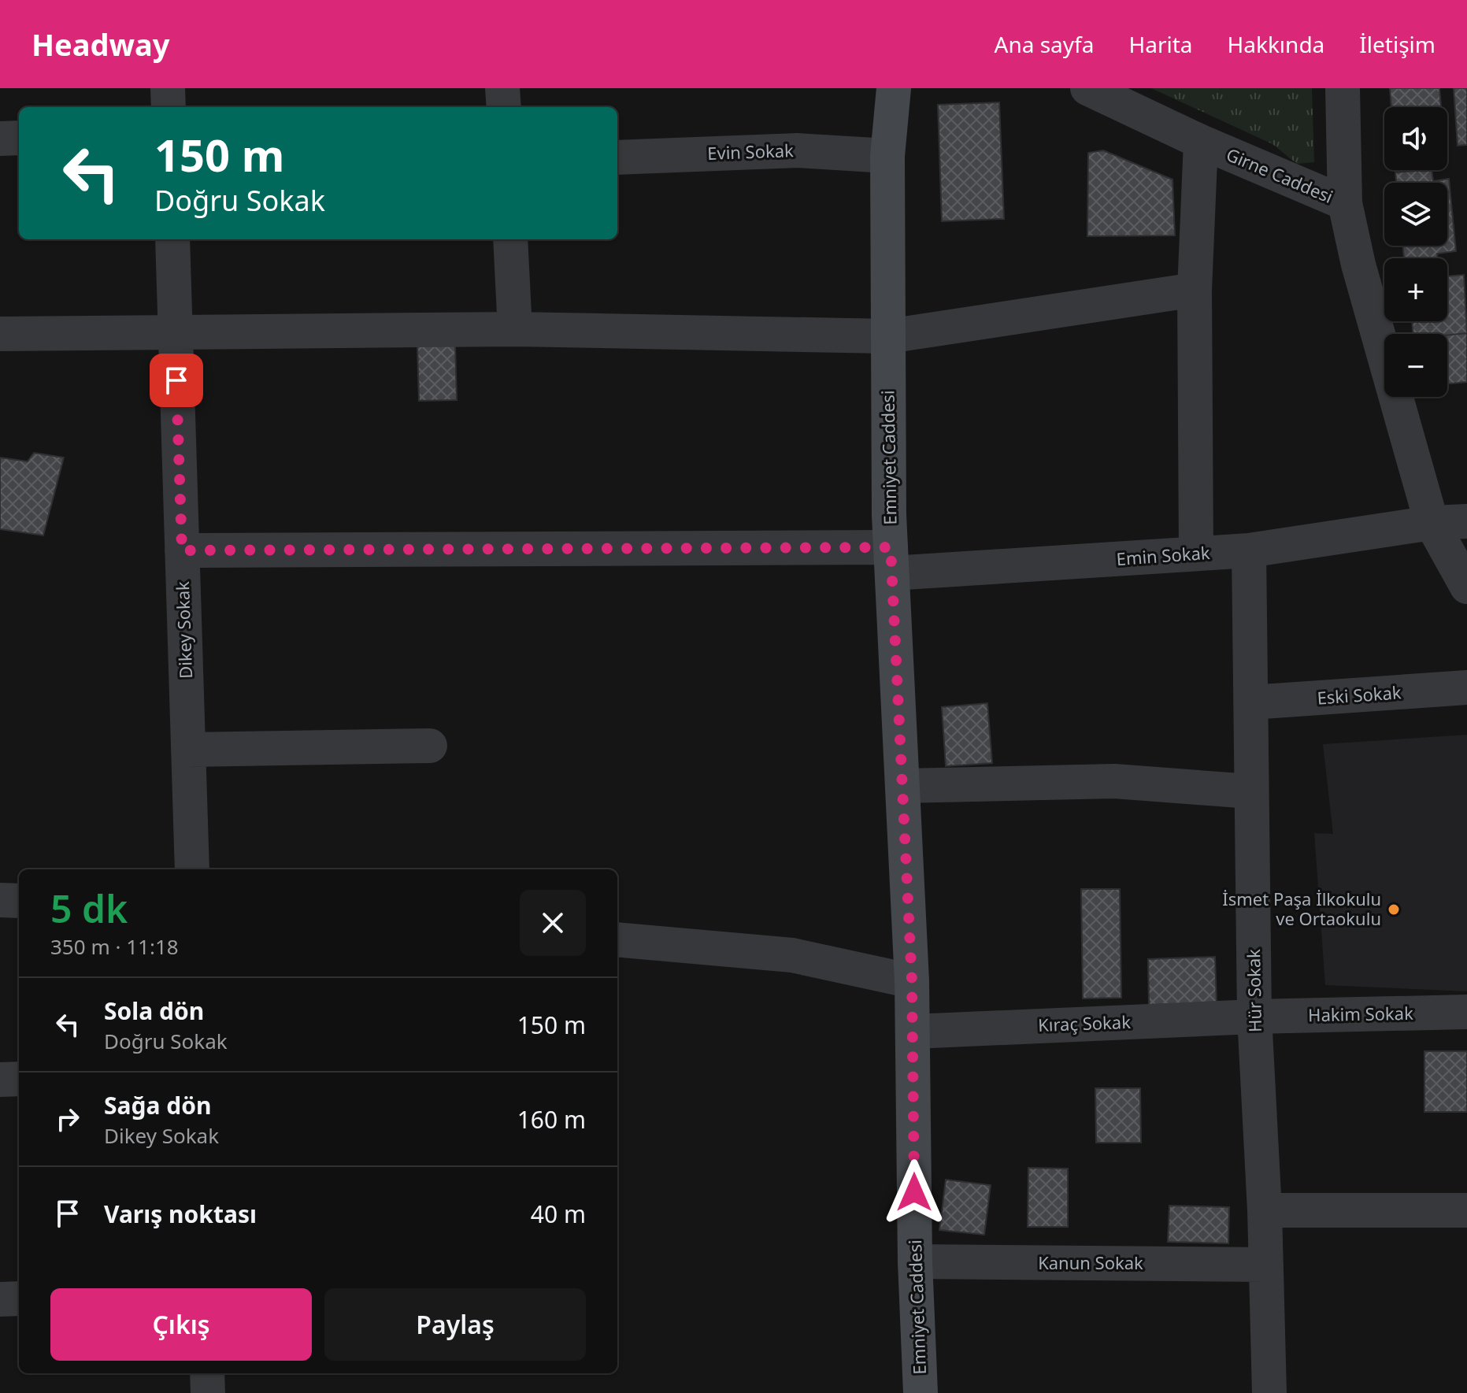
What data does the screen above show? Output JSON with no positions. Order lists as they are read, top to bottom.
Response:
{
  "streets": {
    "street": [
      "Evin Sokak",
      "Girne Caddesi",
      "Emniyet Caddesi",
      "Emin Sokak",
      "Dikey Sokak",
      "Eski Sokak",
      "Hür Sokak",
      "Hakim Sokak",
      "Kıraç Sokak",
      "Kanun Sokak"
    ]
  },
  "crossings": [
    ["Evin Sokak", "Emniyet Caddesi"],
    ["Girne Caddesi", "Emin Sokak"],
    ["Emniyet Caddesi", "Emin Sokak"],
    ["Emniyet Caddesi", "Kıraç Sokak"],
    ["Emniyet Caddesi", "Kanun Sokak"],
    ["Emin Sokak", "Dikey Sokak"],
    ["Emin Sokak", "Hür Sokak"],
    ["Eski Sokak", "Hür Sokak"],
    ["Hür Sokak", "Hakim Sokak"],
    ["Hür Sokak", "Kıraç Sokak"],
    ["Hür Sokak", "Kanun Sokak"],
    ["Hakim Sokak", "Kıraç Sokak"]
  ],
  "places": ["İsmet Paşa İlkokulu ve Ortaokulu"],
  "page": {
    "header": "Headway",
    "nav": [
      "Ana sayfa",
      "Harita",
      "Hakkında",
      "İletişim"
    ],
    "map_buttons": ["+", "−"],
    "turn": ["150 m", "Doğru Sokak"],
    "heading": ["5 dk", "350 m · 11:18"],
    "list": [
      {
        "name": "Sola dön",
        "note": "Doğru Sokak",
        "value": "150 m"
      },
      {
        "name": "Sağa dön",
        "note": "Dikey Sokak",
        "value": "160 m"
      },
      {
        "name": "Varış noktası",
        "value": "40 m"
      }
    ],
    "buttons": ["Çıkış", "Paylaş"]
  }
}
